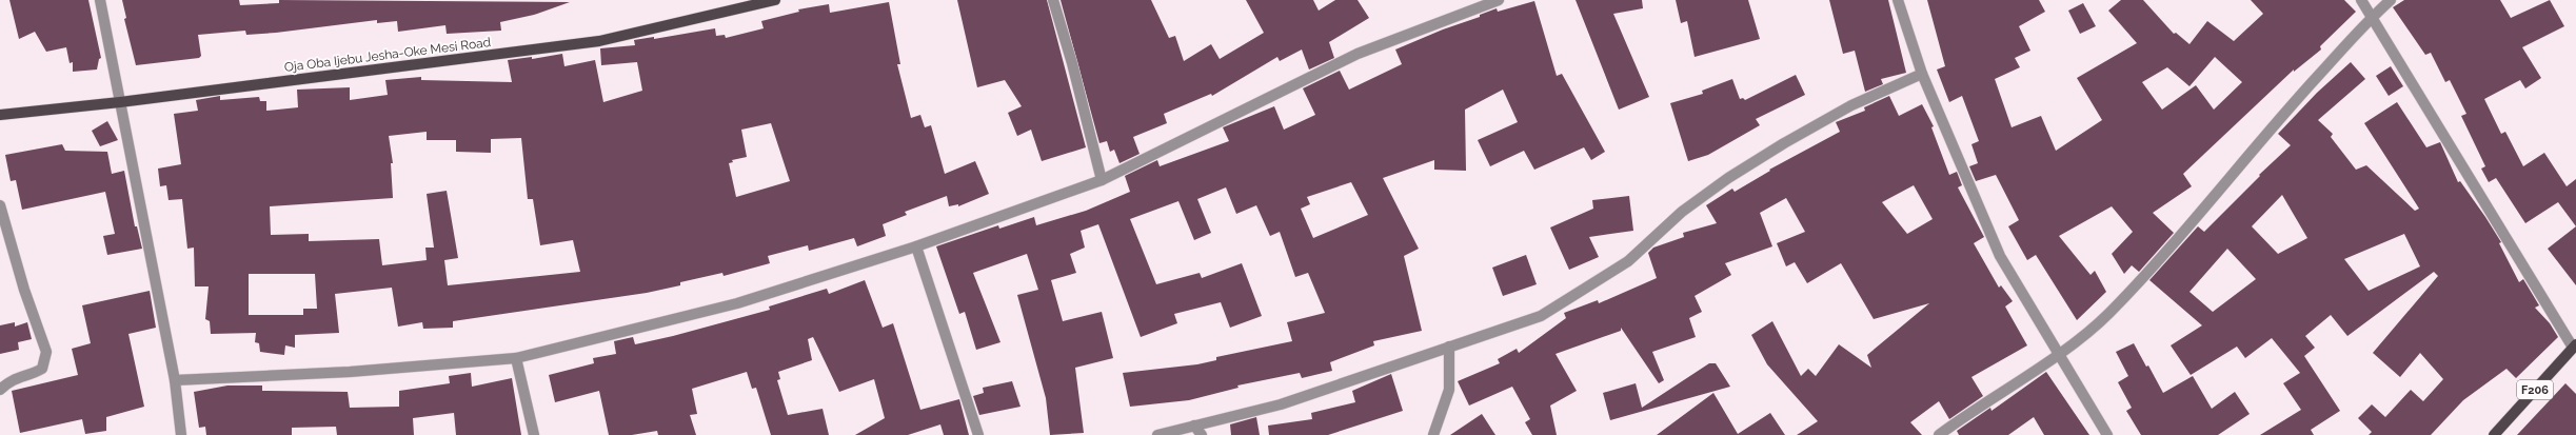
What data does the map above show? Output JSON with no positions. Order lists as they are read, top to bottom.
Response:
{
  "streets": {
    "main road": ["Oja Oba Ijebu Jesha-Oke Mesi Road", "F206"]
  }
}
